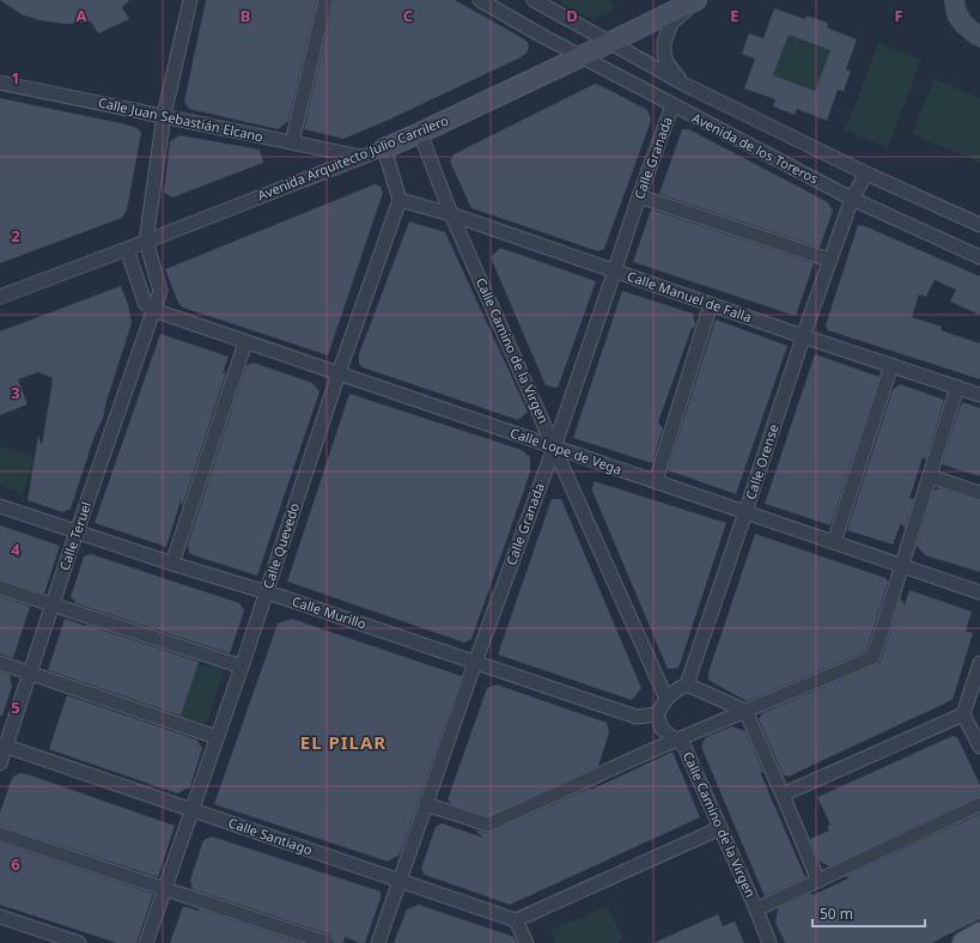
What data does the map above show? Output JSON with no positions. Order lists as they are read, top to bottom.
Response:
{
  "streets": {
    "street": [
      "Calle Juan Sebastián Elcano",
      "Avenida de los Toreros",
      "Avenida Arquitecto Julio Carrilero",
      "Calle Granada",
      "Calle Manuel de Falla",
      "Calle Camino de la Virgen",
      "Calle Lope de Vega",
      "Calle Orense",
      "Calle Teruel",
      "Calle Quevedo",
      "Calle Murillo",
      "Calle Santiago"
    ]
  },
  "crossings": [
    ["Calle Juan Sebastián Elcano", "Avenida Arquitecto Julio Carrilero"],
    ["Avenida de los Toreros", "Avenida Arquitecto Julio Carrilero"],
    ["Avenida de los Toreros", "Calle Granada"],
    ["Avenida de los Toreros", "Calle Orense"],
    ["Avenida Arquitecto Julio Carrilero", "Calle Camino de la Virgen"],
    ["Avenida Arquitecto Julio Carrilero", "Calle Teruel"],
    ["Calle Granada", "Calle Manuel de Falla"],
    ["Calle Granada", "Calle Camino de la Virgen"],
    ["Calle Granada", "Calle Lope de Vega"],
    ["Calle Granada", "Calle Murillo"],
    ["Calle Granada", "Calle Santiago"],
    ["Calle Manuel de Falla", "Calle Camino de la Virgen"],
    ["Calle Manuel de Falla", "Calle Orense"],
    ["Calle Manuel de Falla", "Calle Quevedo"],
    ["Calle Camino de la Virgen", "Calle Lope de Vega"],
    ["Calle Camino de la Virgen", "Calle Murillo"],
    ["Calle Lope de Vega", "Calle Orense"],
    ["Calle Lope de Vega", "Calle Teruel"],
    ["Calle Lope de Vega", "Calle Quevedo"],
    ["Calle Teruel", "Calle Murillo"],
    ["Calle Teruel", "Calle Santiago"],
    ["Calle Quevedo", "Calle Murillo"],
    ["Calle Quevedo", "Calle Santiago"]
  ],
  "districts": ["EL PILAR"],
  "scale_bar": "50 m",
  "grid": {
    "columns": [
      "A",
      "B",
      "C",
      "D",
      "E",
      "F"
    ],
    "rows": [
      "1",
      "2",
      "3",
      "4",
      "5",
      "6"
    ]
  }
}
